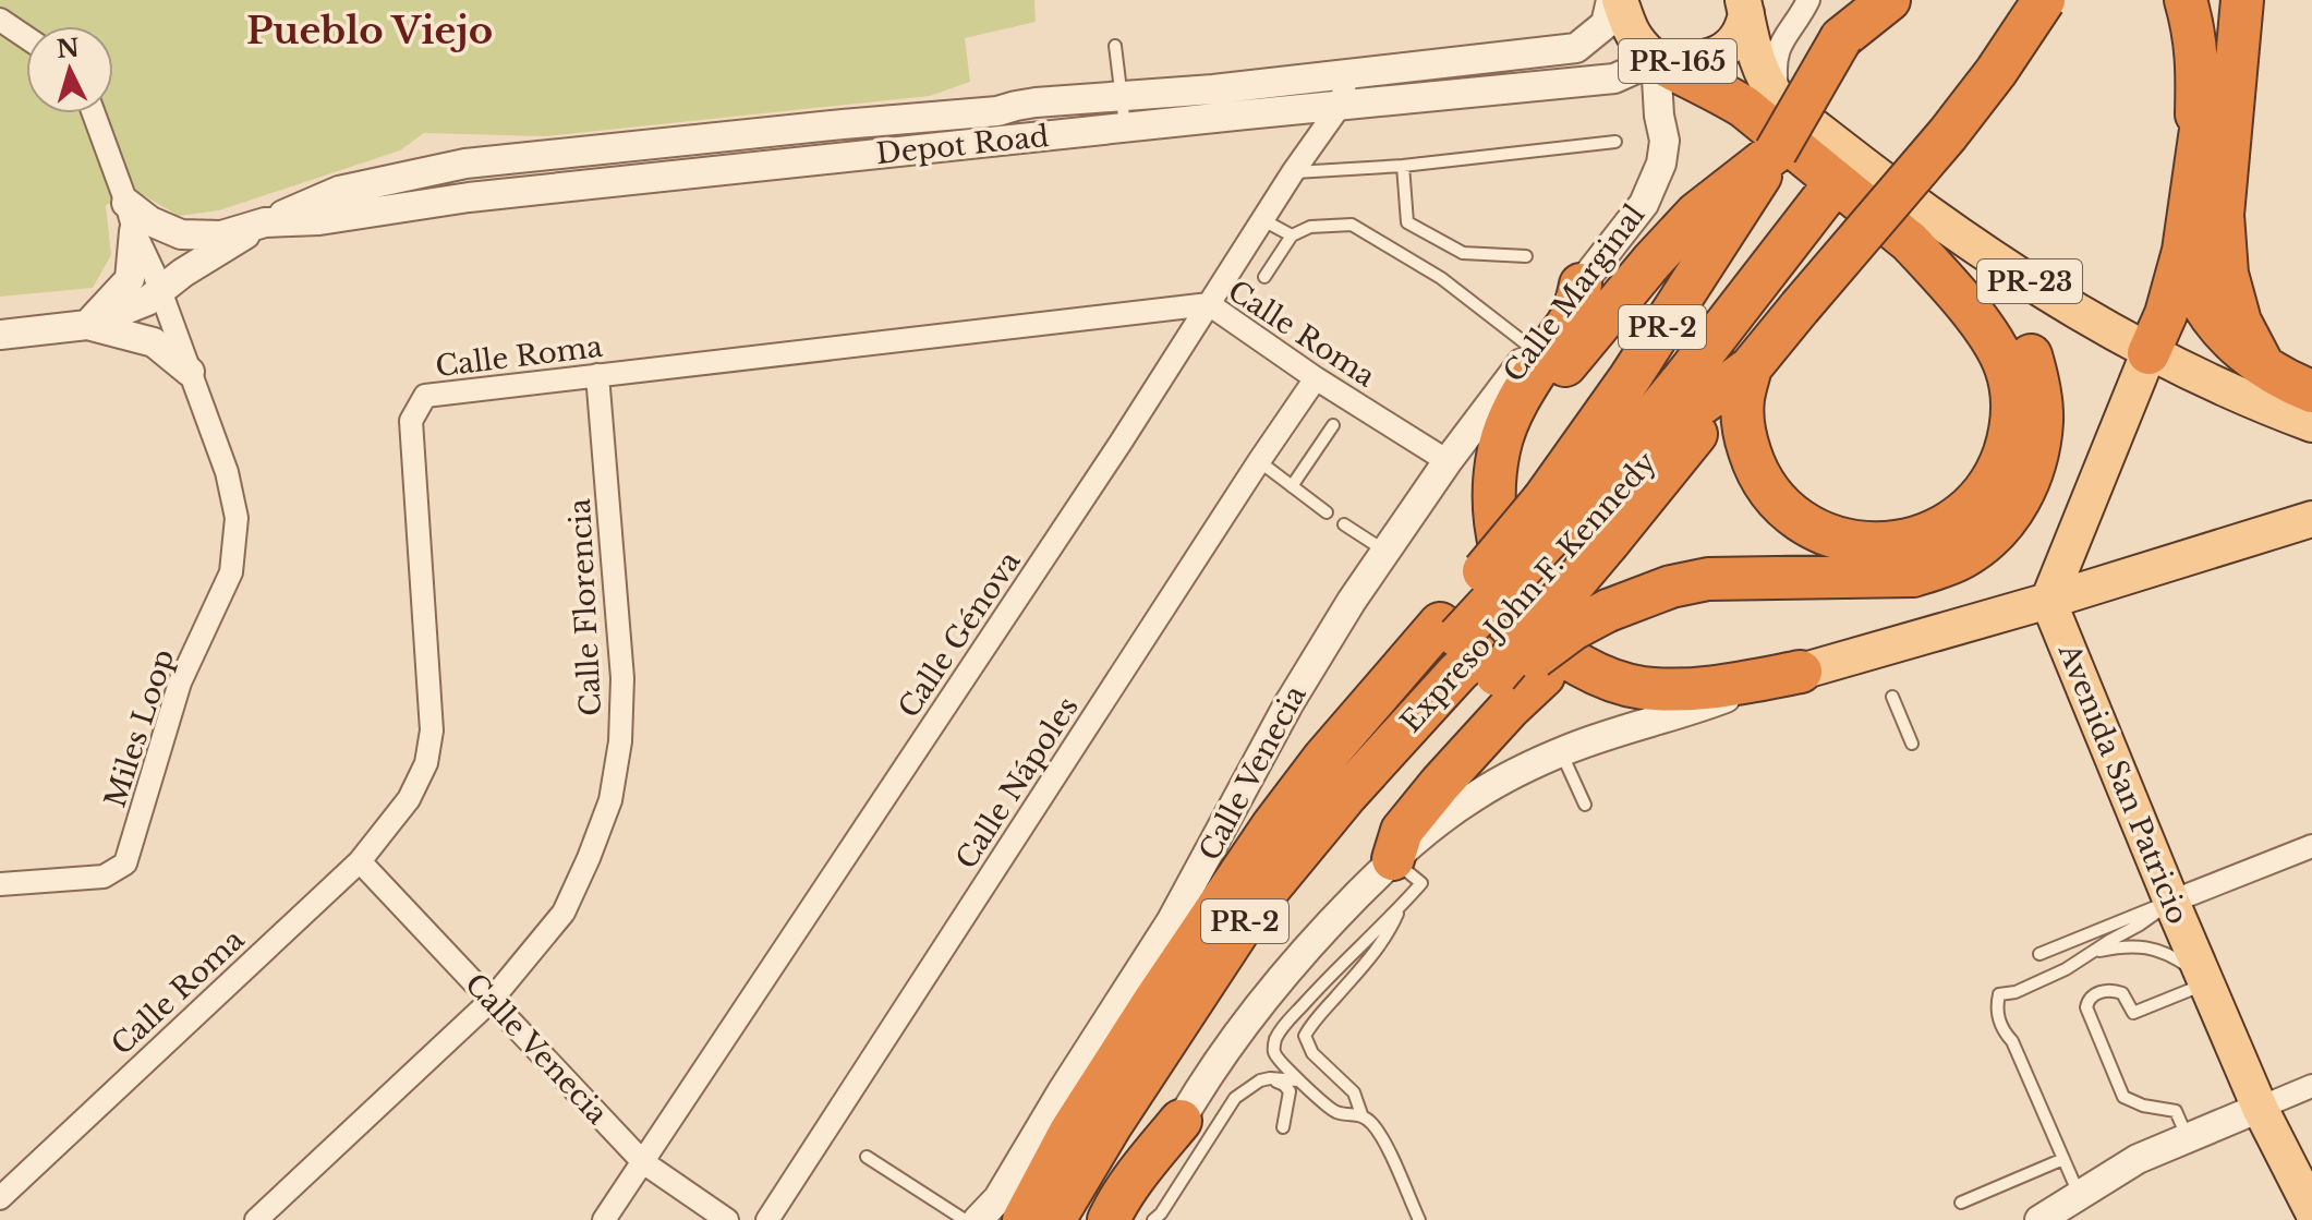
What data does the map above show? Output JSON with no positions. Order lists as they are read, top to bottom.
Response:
{
  "streets": {
    "highway": ["PR-2", "Expreso John F. Kennedy"],
    "main road": ["PR-165", "PR-23", "Avenida San Patricio"],
    "street": [
      "Depot Road",
      "Calle Marginal",
      "Calle Roma",
      "Calle Florencia",
      "Calle Génova",
      "Miles Loop",
      "Calle Venecia",
      "Calle Nápoles"
    ]
  },
  "crossings": [
    ["PR-165", "Depot Road"],
    ["PR-165", "PR-23"],
    ["PR-165", "Calle Marginal"],
    ["Depot Road", "Calle Marginal"],
    ["Depot Road", "Calle Génova"],
    ["Depot Road", "Miles Loop"],
    ["Calle Marginal", "Calle Roma"],
    ["Calle Marginal", "Calle Venecia"],
    ["Calle Roma", "Calle Florencia"],
    ["Calle Roma", "Calle Génova"],
    ["Calle Roma", "Calle Venecia"],
    ["Calle Roma", "Calle Nápoles"],
    ["Calle Florencia", "Calle Venecia"],
    ["Calle Génova", "Calle Venecia"]
  ],
  "districts": ["Pueblo Viejo"],
  "north": "top"
}
